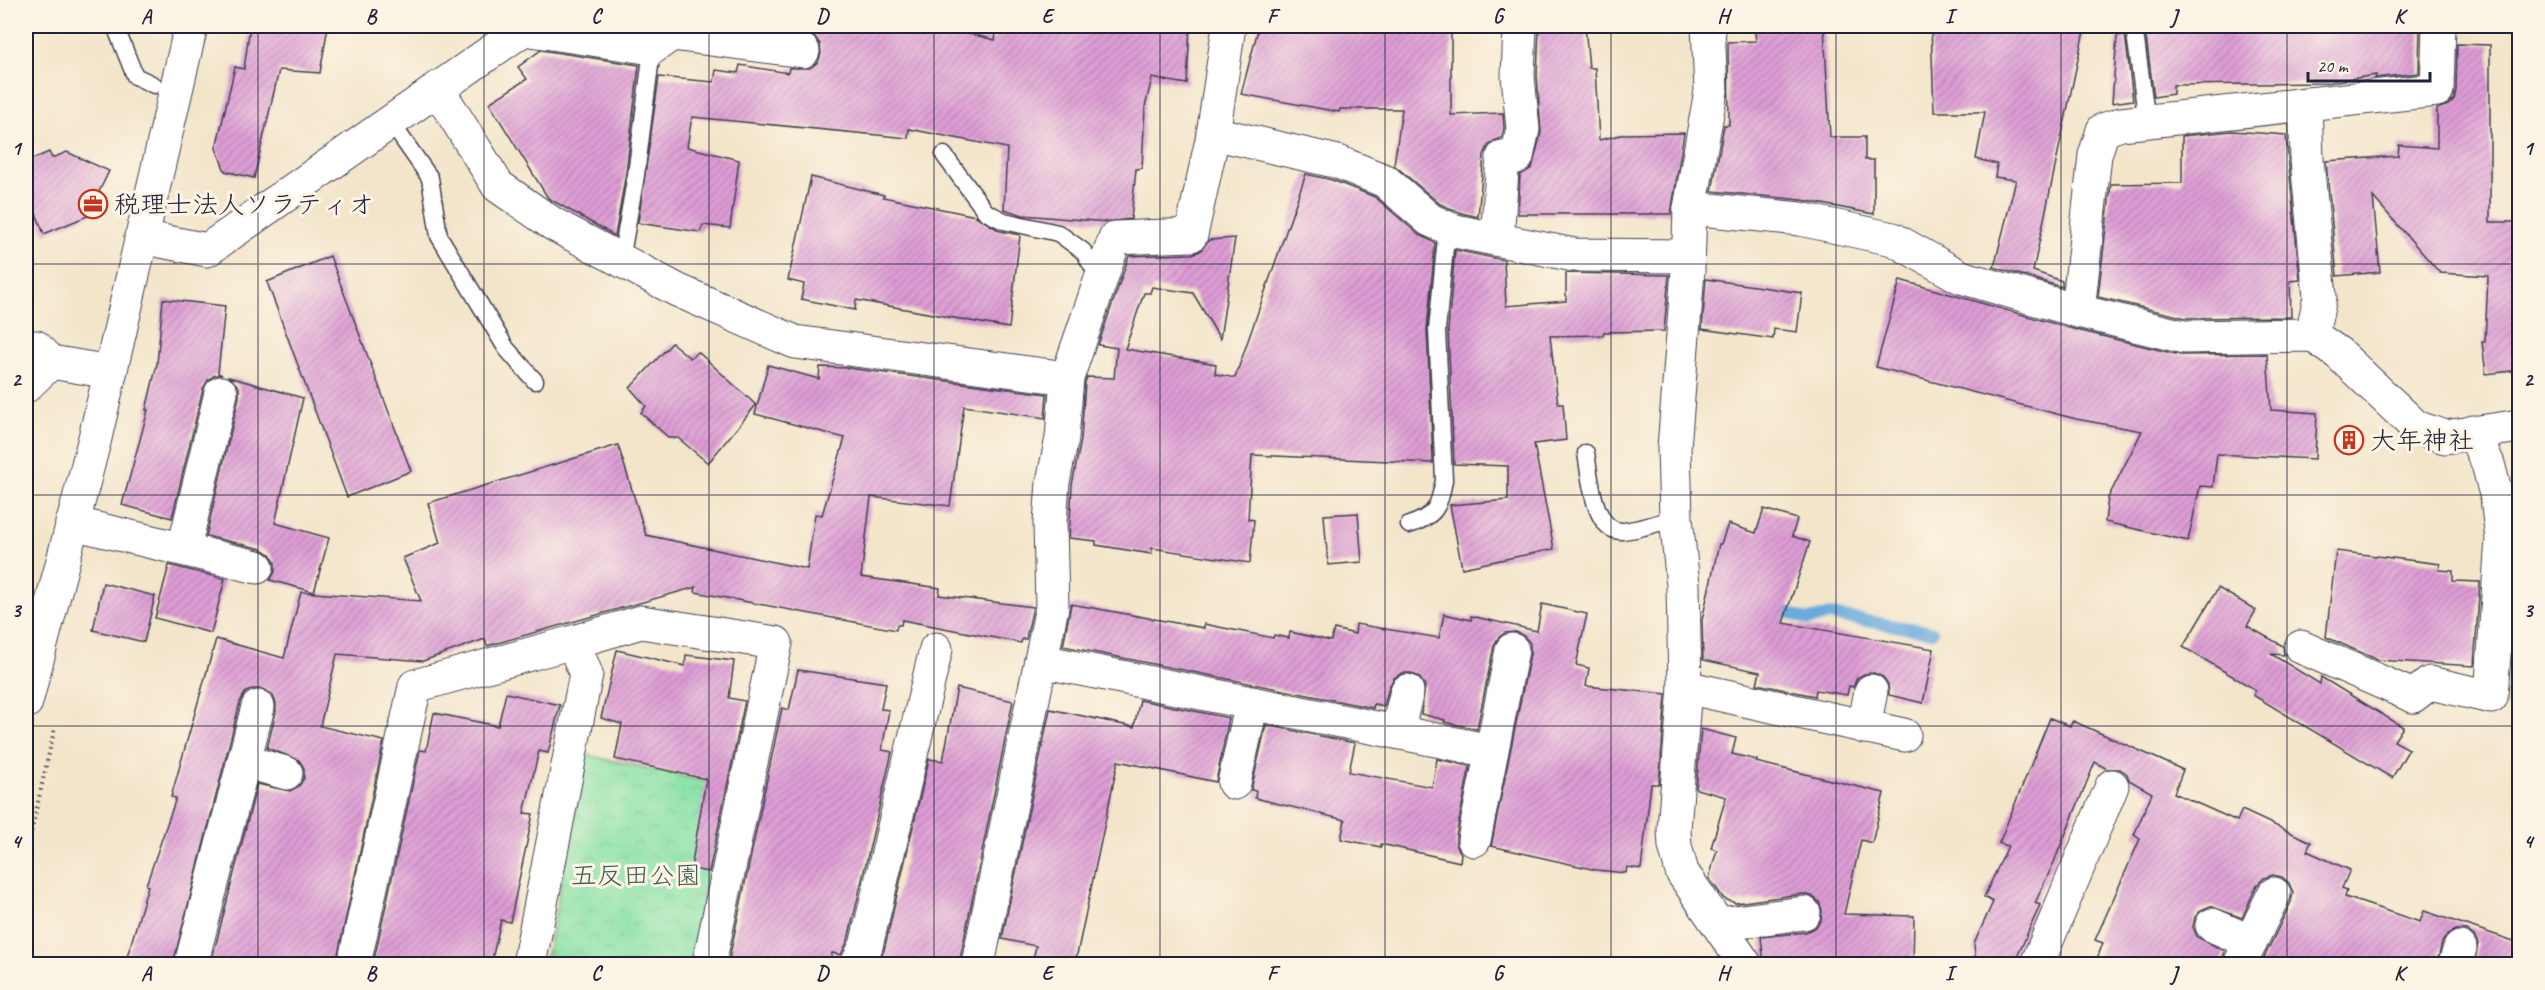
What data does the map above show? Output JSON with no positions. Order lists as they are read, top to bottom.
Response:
{
  "parks": ["五反田公園"],
  "places": {
    "office": ["税理士法人ソラティオ"],
    "building": ["大年神社"]
  },
  "scale_bar": "20 m",
  "grid": {
    "columns": [
      "A",
      "B",
      "C",
      "D",
      "E",
      "F",
      "G",
      "H",
      "I",
      "J",
      "K"
    ],
    "rows": [
      "1",
      "2",
      "3",
      "4"
    ]
  }
}
